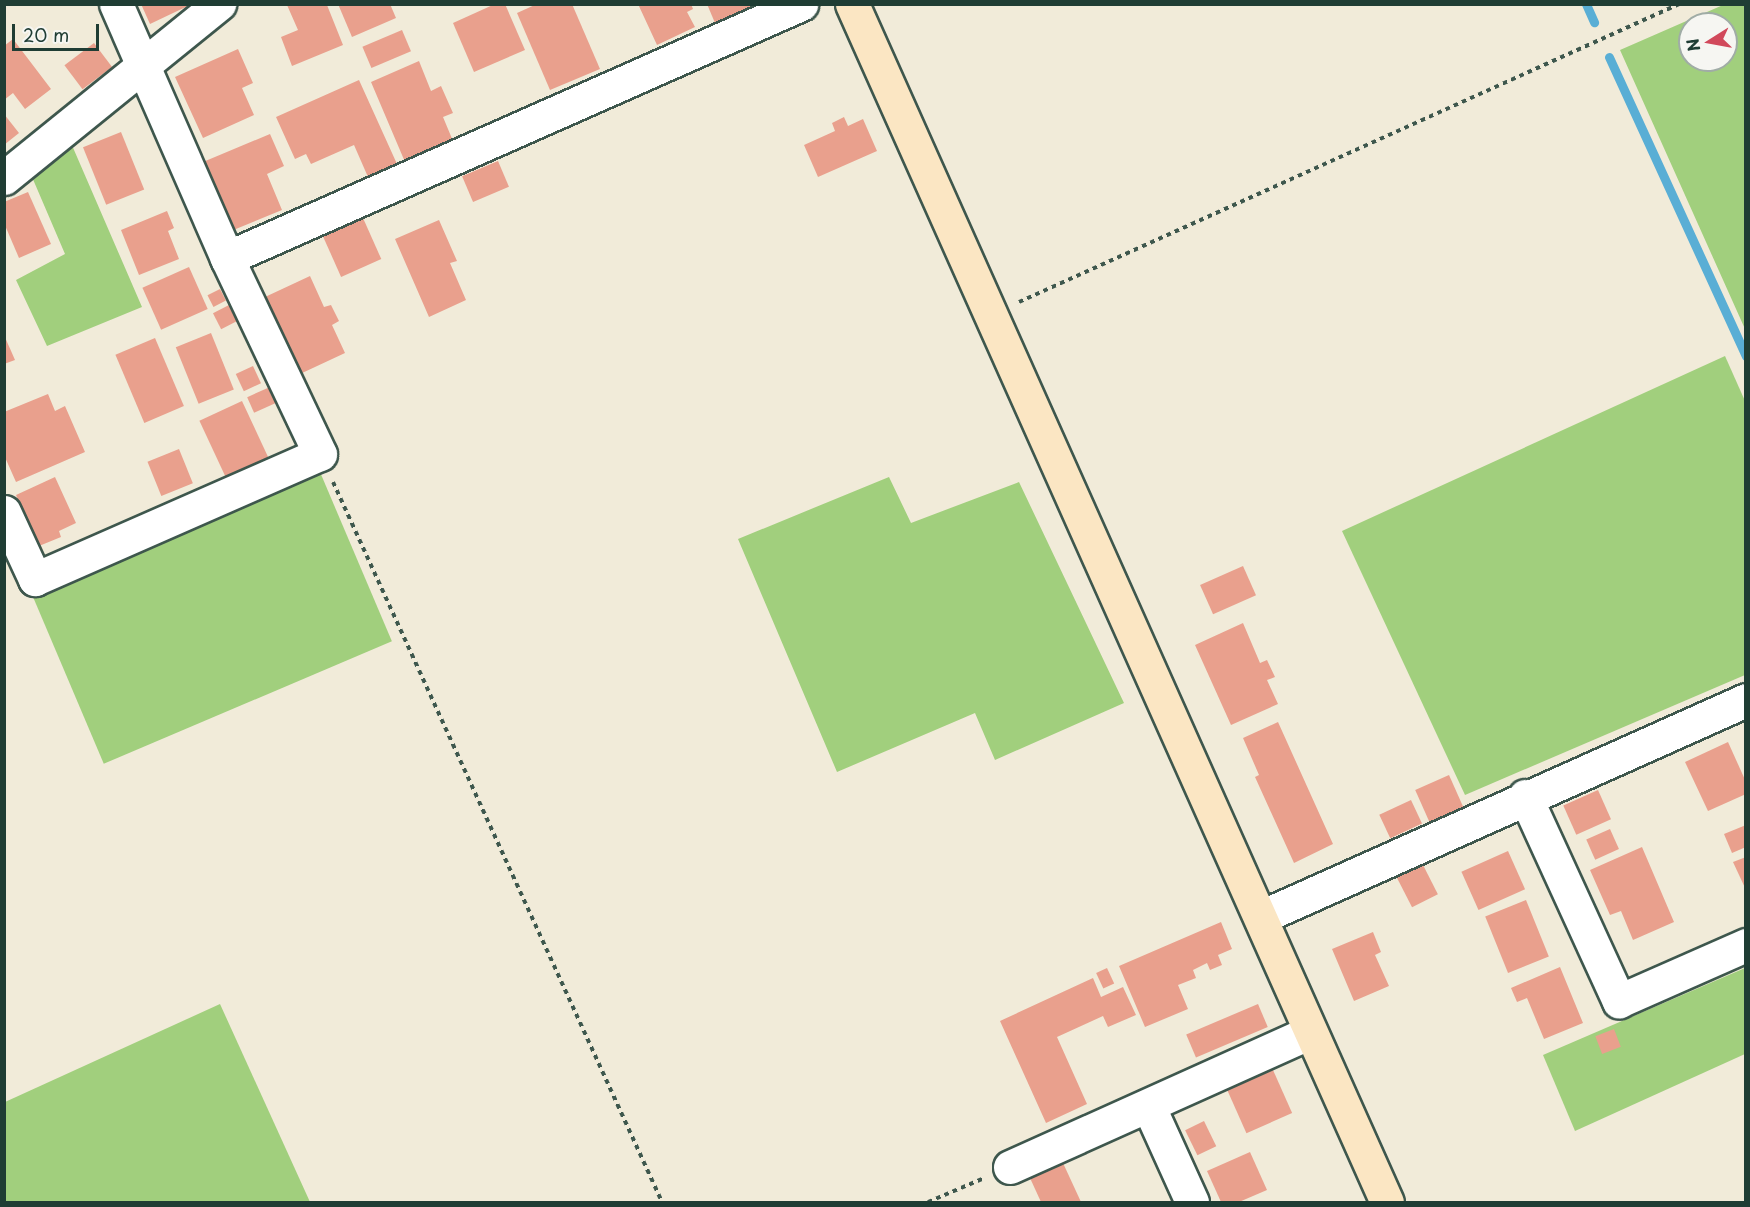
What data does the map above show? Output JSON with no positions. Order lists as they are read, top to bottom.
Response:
{
  "scale_bar": "20 m",
  "north": "left"
}
